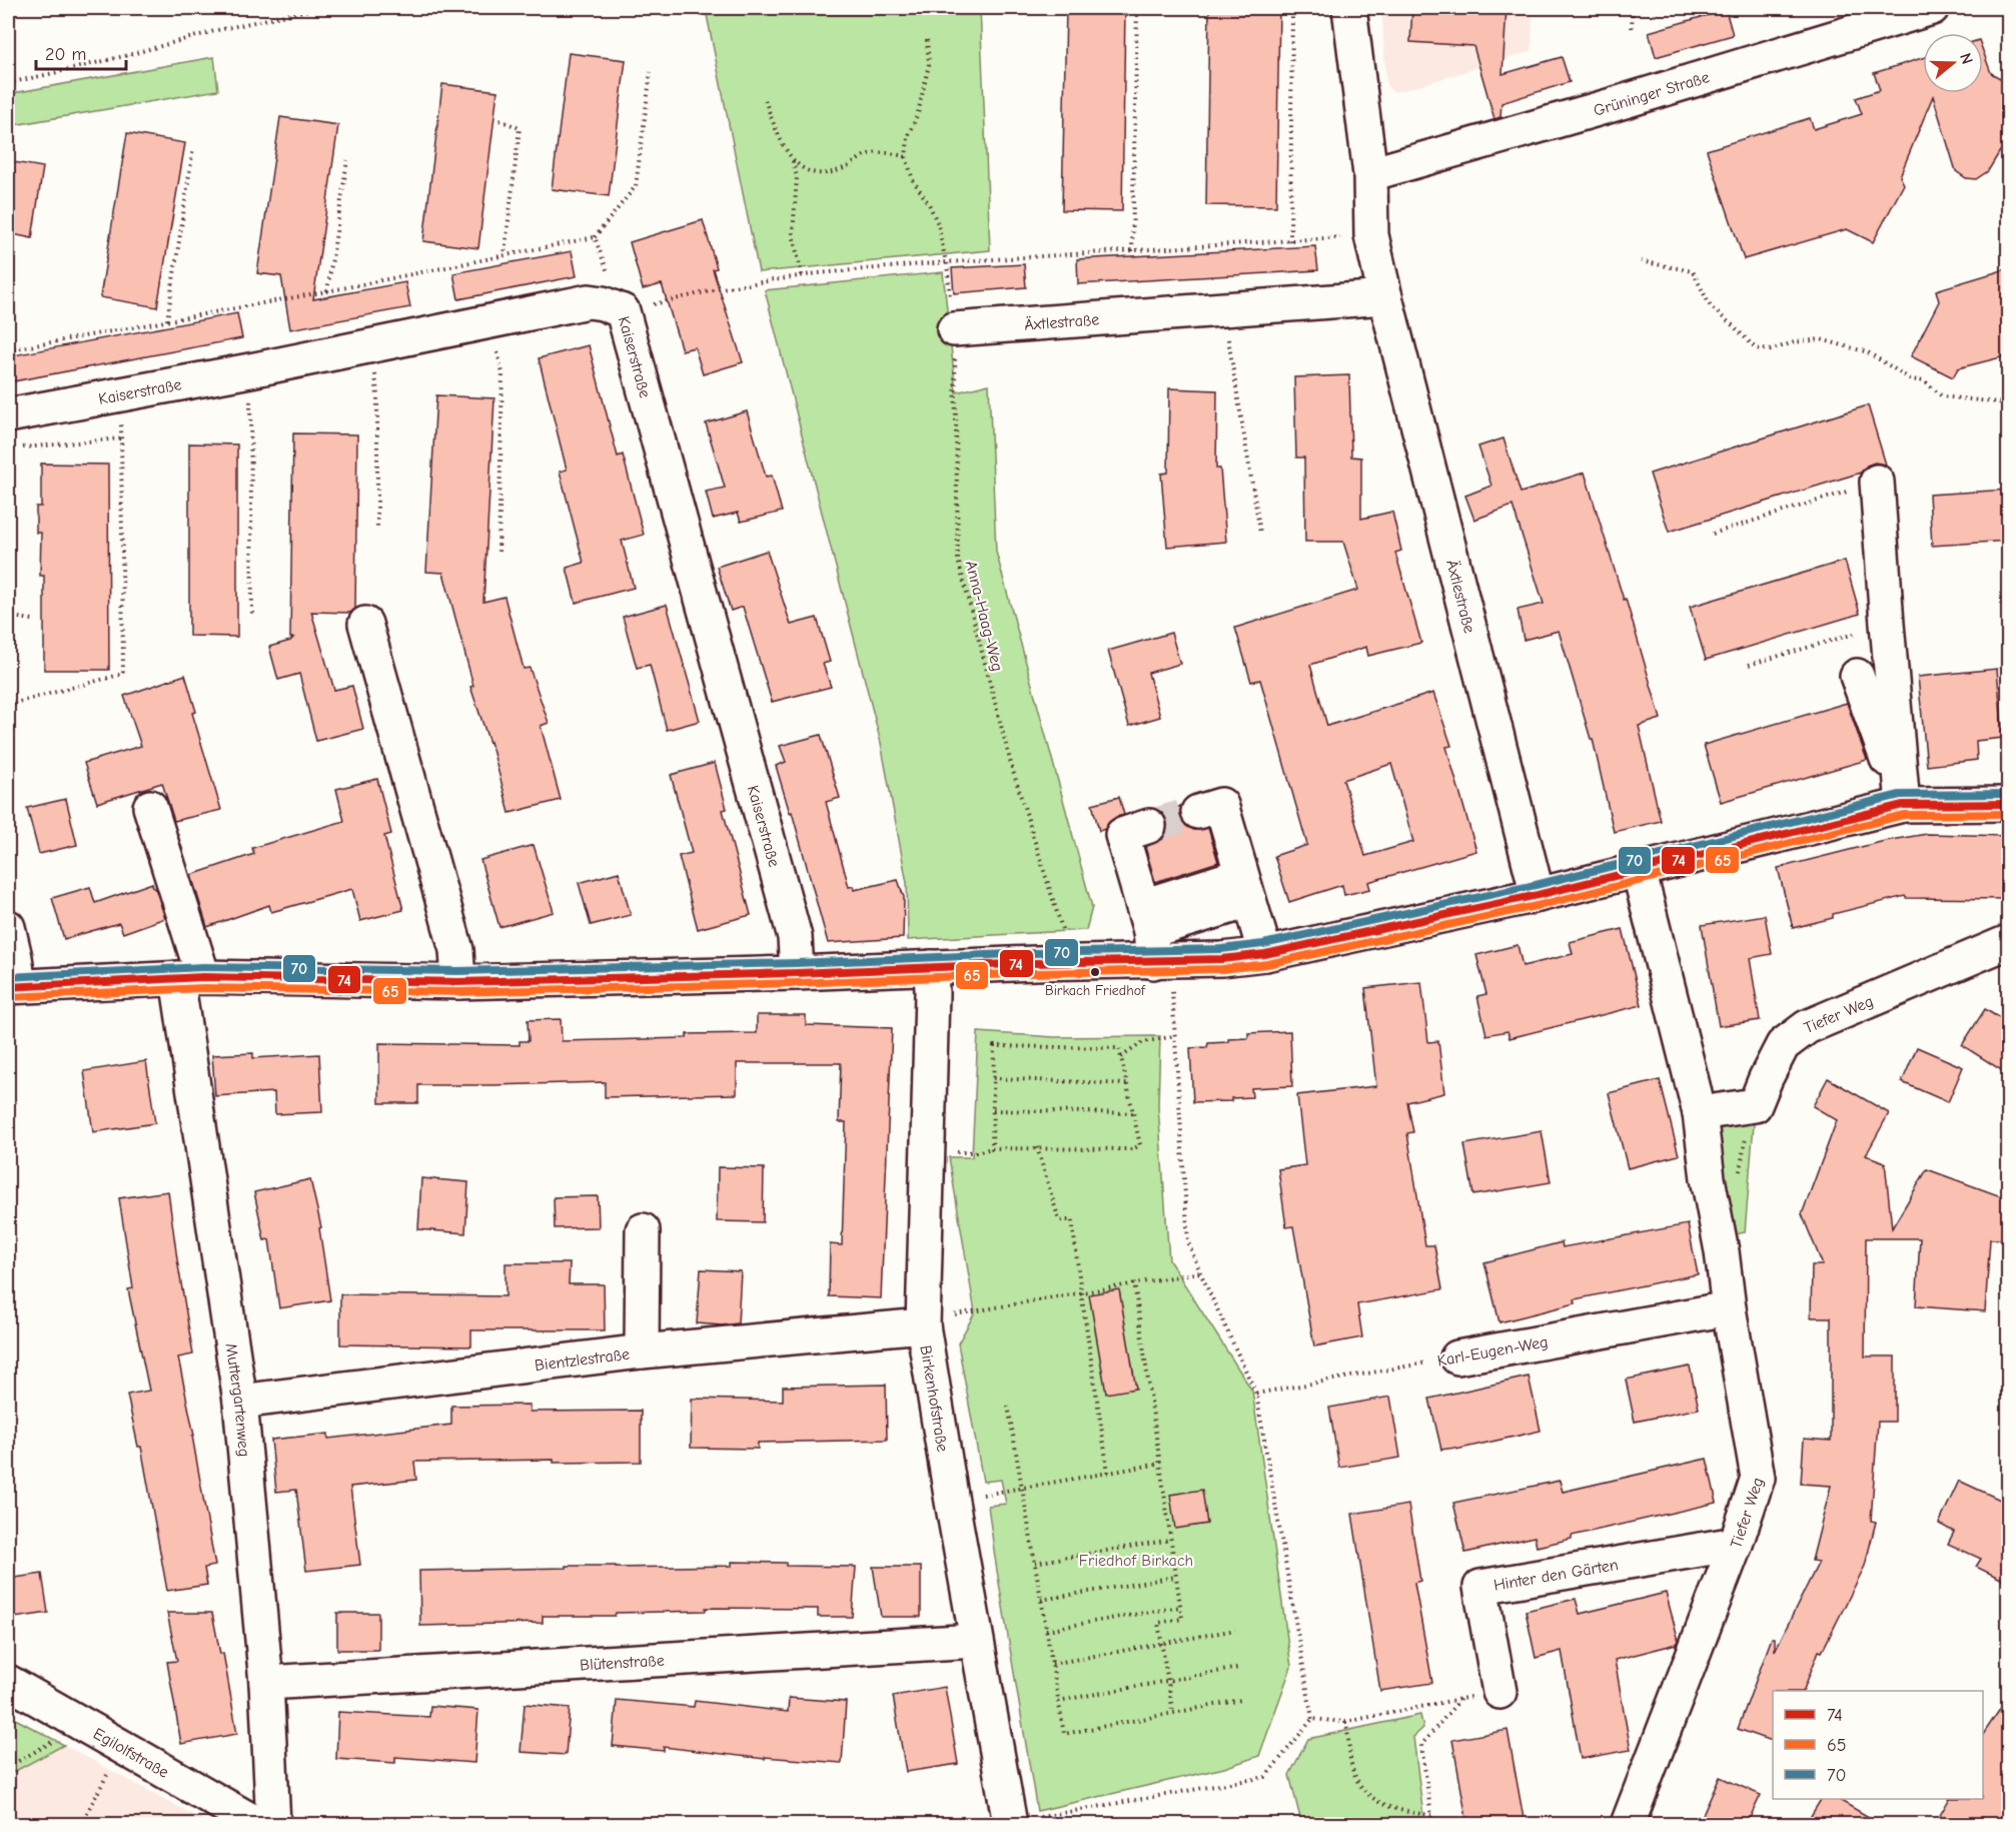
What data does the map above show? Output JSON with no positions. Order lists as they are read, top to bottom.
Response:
{
  "streets": {
    "street": [
      "Grüninger Straße",
      "Äxtlestraße",
      "Kaiserstraße",
      "Tiefer Weg",
      "Karl-Eugen-Weg",
      "Bientzlestraße",
      "Birkenhofstraße",
      "Muttergartenweg",
      "Hinter den Gärten",
      "Blütenstraße",
      "Egilolfstraße"
    ],
    "path": ["Anna-Haag-Weg"]
  },
  "crossings": [
    ["Grüninger Straße", "Äxtlestraße"],
    ["Äxtlestraße", "Anna-Haag-Weg"],
    ["Tiefer Weg", "Karl-Eugen-Weg"],
    ["Tiefer Weg", "Hinter den Gärten"],
    ["Bientzlestraße", "Birkenhofstraße"],
    ["Bientzlestraße", "Muttergartenweg"],
    ["Birkenhofstraße", "Blütenstraße"],
    ["Muttergartenweg", "Blütenstraße"]
  ],
  "parks": ["Friedhof Birkach"],
  "places": ["Birkach Friedhof"],
  "lines": ["transit line 70", "transit line 74", "transit line 65"],
  "legend": ["74", "65", "70"],
  "scale_bar": "20 m",
  "north": "right"
}
